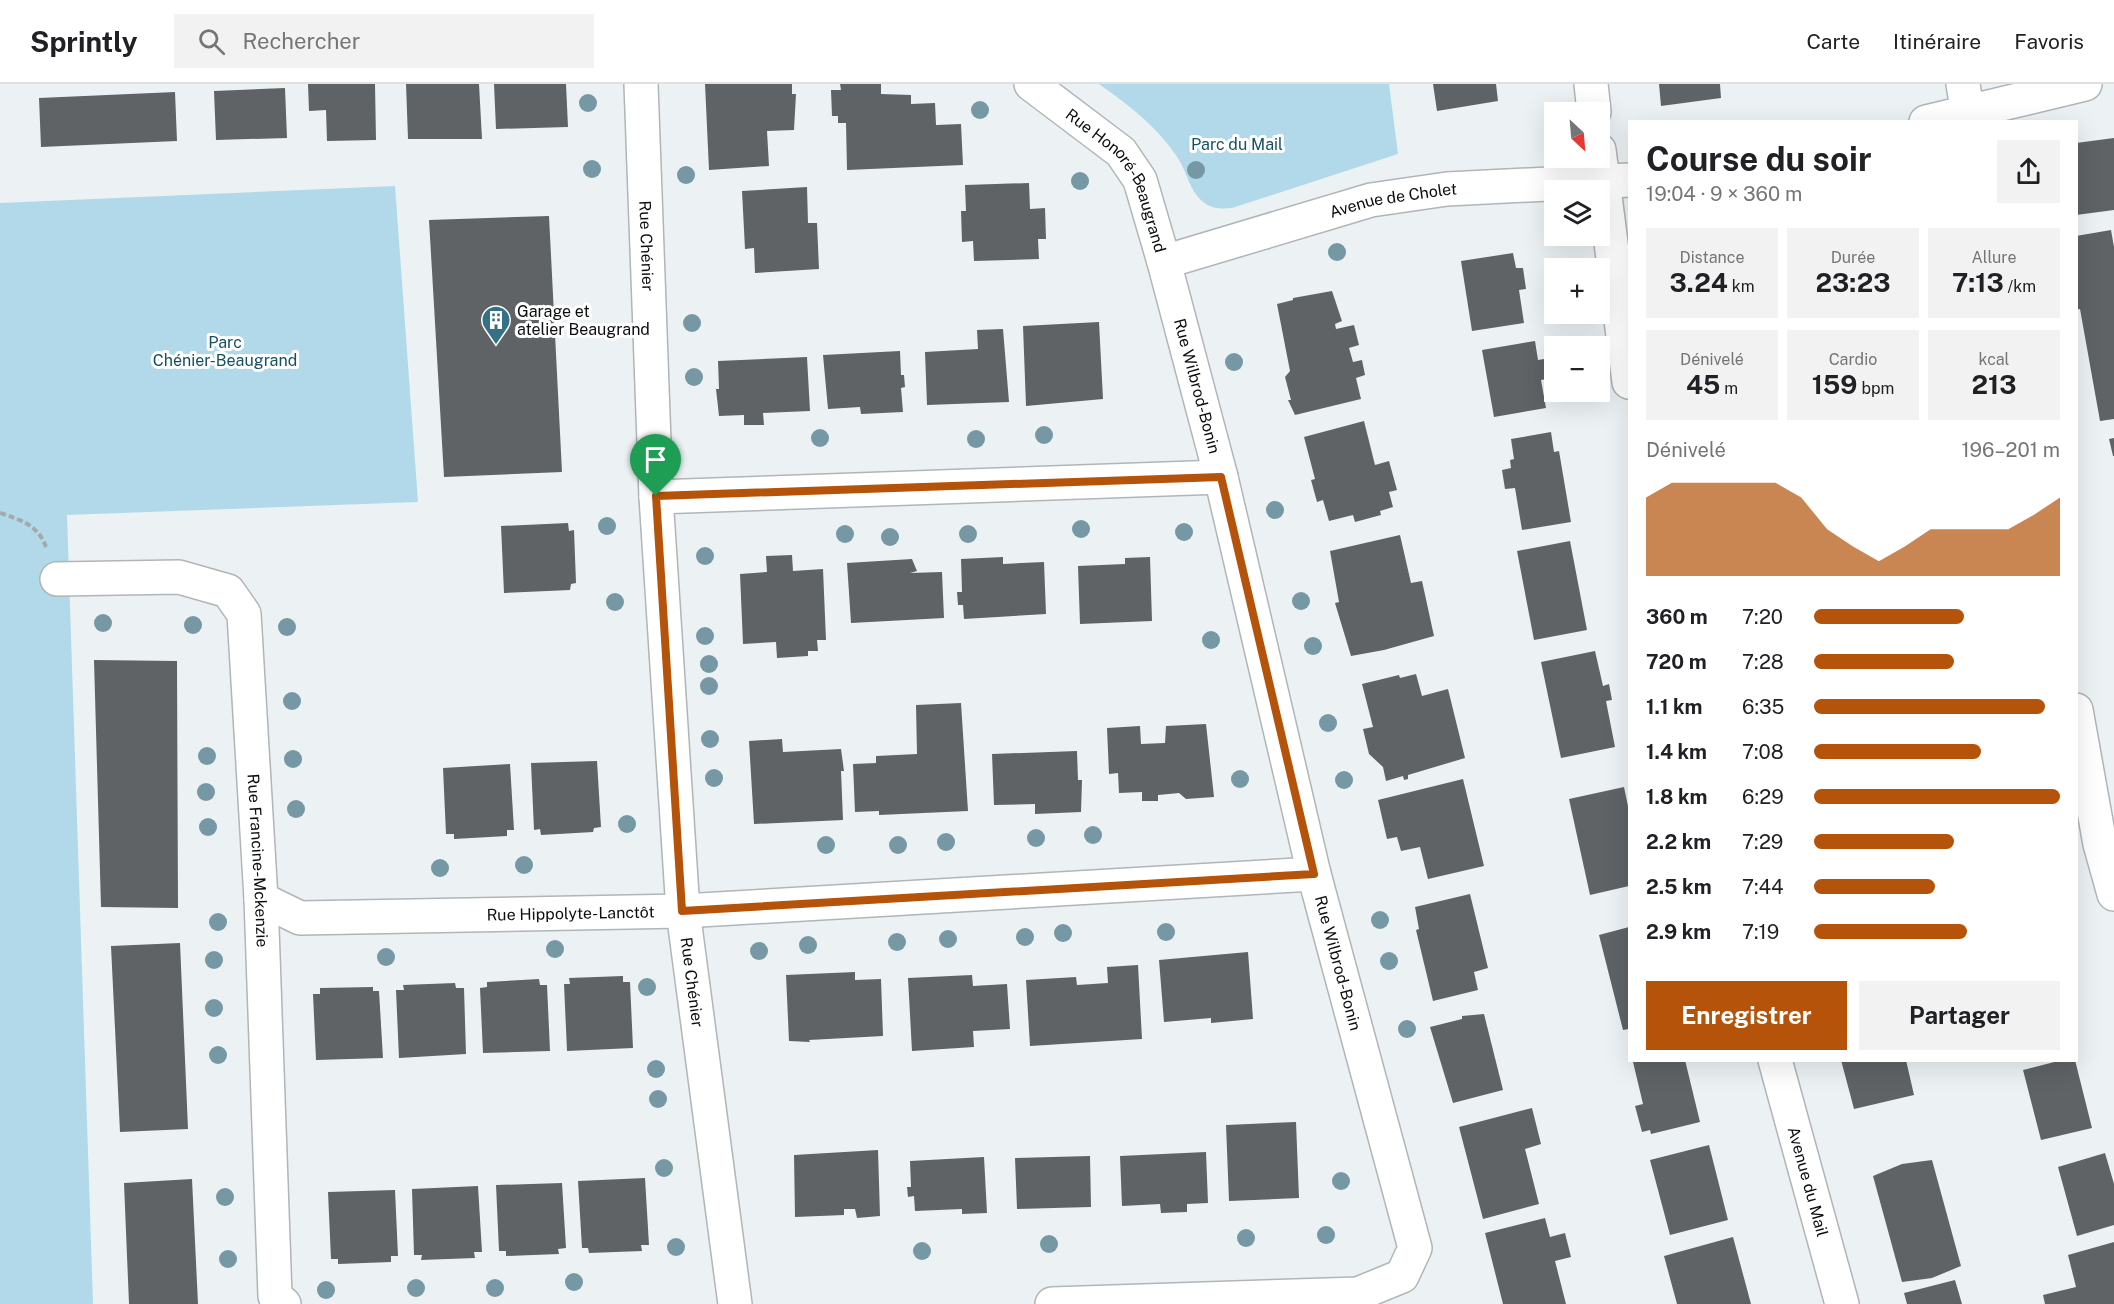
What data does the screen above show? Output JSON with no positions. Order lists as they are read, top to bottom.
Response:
{
  "streets": {
    "street": [
      "Rue Honoré-Beaugrand",
      "Avenue de Cholet",
      "Rue Chénier",
      "Rue Wilbrod-Bonin",
      "Rue Francine-Mckenzie",
      "Rue Hippolyte-Lanctôt",
      "Avenue du Mail"
    ]
  },
  "crossings": [
    ["Rue Honoré-Beaugrand", "Avenue de Cholet"],
    ["Rue Honoré-Beaugrand", "Rue Wilbrod-Bonin"],
    ["Avenue de Cholet", "Rue Wilbrod-Bonin"],
    ["Rue Chénier", "Rue Hippolyte-Lanctôt"],
    ["Rue Wilbrod-Bonin", "Rue Hippolyte-Lanctôt"],
    ["Rue Francine-Mckenzie", "Rue Hippolyte-Lanctôt"]
  ],
  "parks": ["Parc du Mail", "Parc Chénier-Beaugrand"],
  "places": {
    "building": ["Garage et atelier Beaugrand"]
  },
  "north": "bottom right",
  "page": {
    "header": "Sprintly",
    "search": "Rechercher",
    "nav": ["Carte", "Itinéraire", "Favoris"],
    "map_buttons": ["+", "−"],
    "heading": ["Course du soir", "19:04 · 9 × 360 m"],
    "stats": [
      ["Distance", "3.24 km"],
      ["Durée", "23:23"],
      ["Allure", "7:13 /km"],
      ["Dénivelé", "45 m"],
      ["Cardio", "159 bpm"],
      ["kcal", "213"]
    ],
    "chart": ["Dénivelé", "196–201 m"],
    "list": [
      {
        "name": "360 m",
        "note": "7:20"
      },
      {
        "name": "720 m",
        "note": "7:28"
      },
      {
        "name": "1.1 km",
        "note": "6:35"
      },
      {
        "name": "1.4 km",
        "note": "7:08"
      },
      {
        "name": "1.8 km",
        "note": "6:29"
      },
      {
        "name": "2.2 km",
        "note": "7:29"
      },
      {
        "name": "2.5 km",
        "note": "7:44"
      },
      {
        "name": "2.9 km",
        "note": "7:19"
      }
    ],
    "buttons": ["Enregistrer", "Partager"]
  }
}
